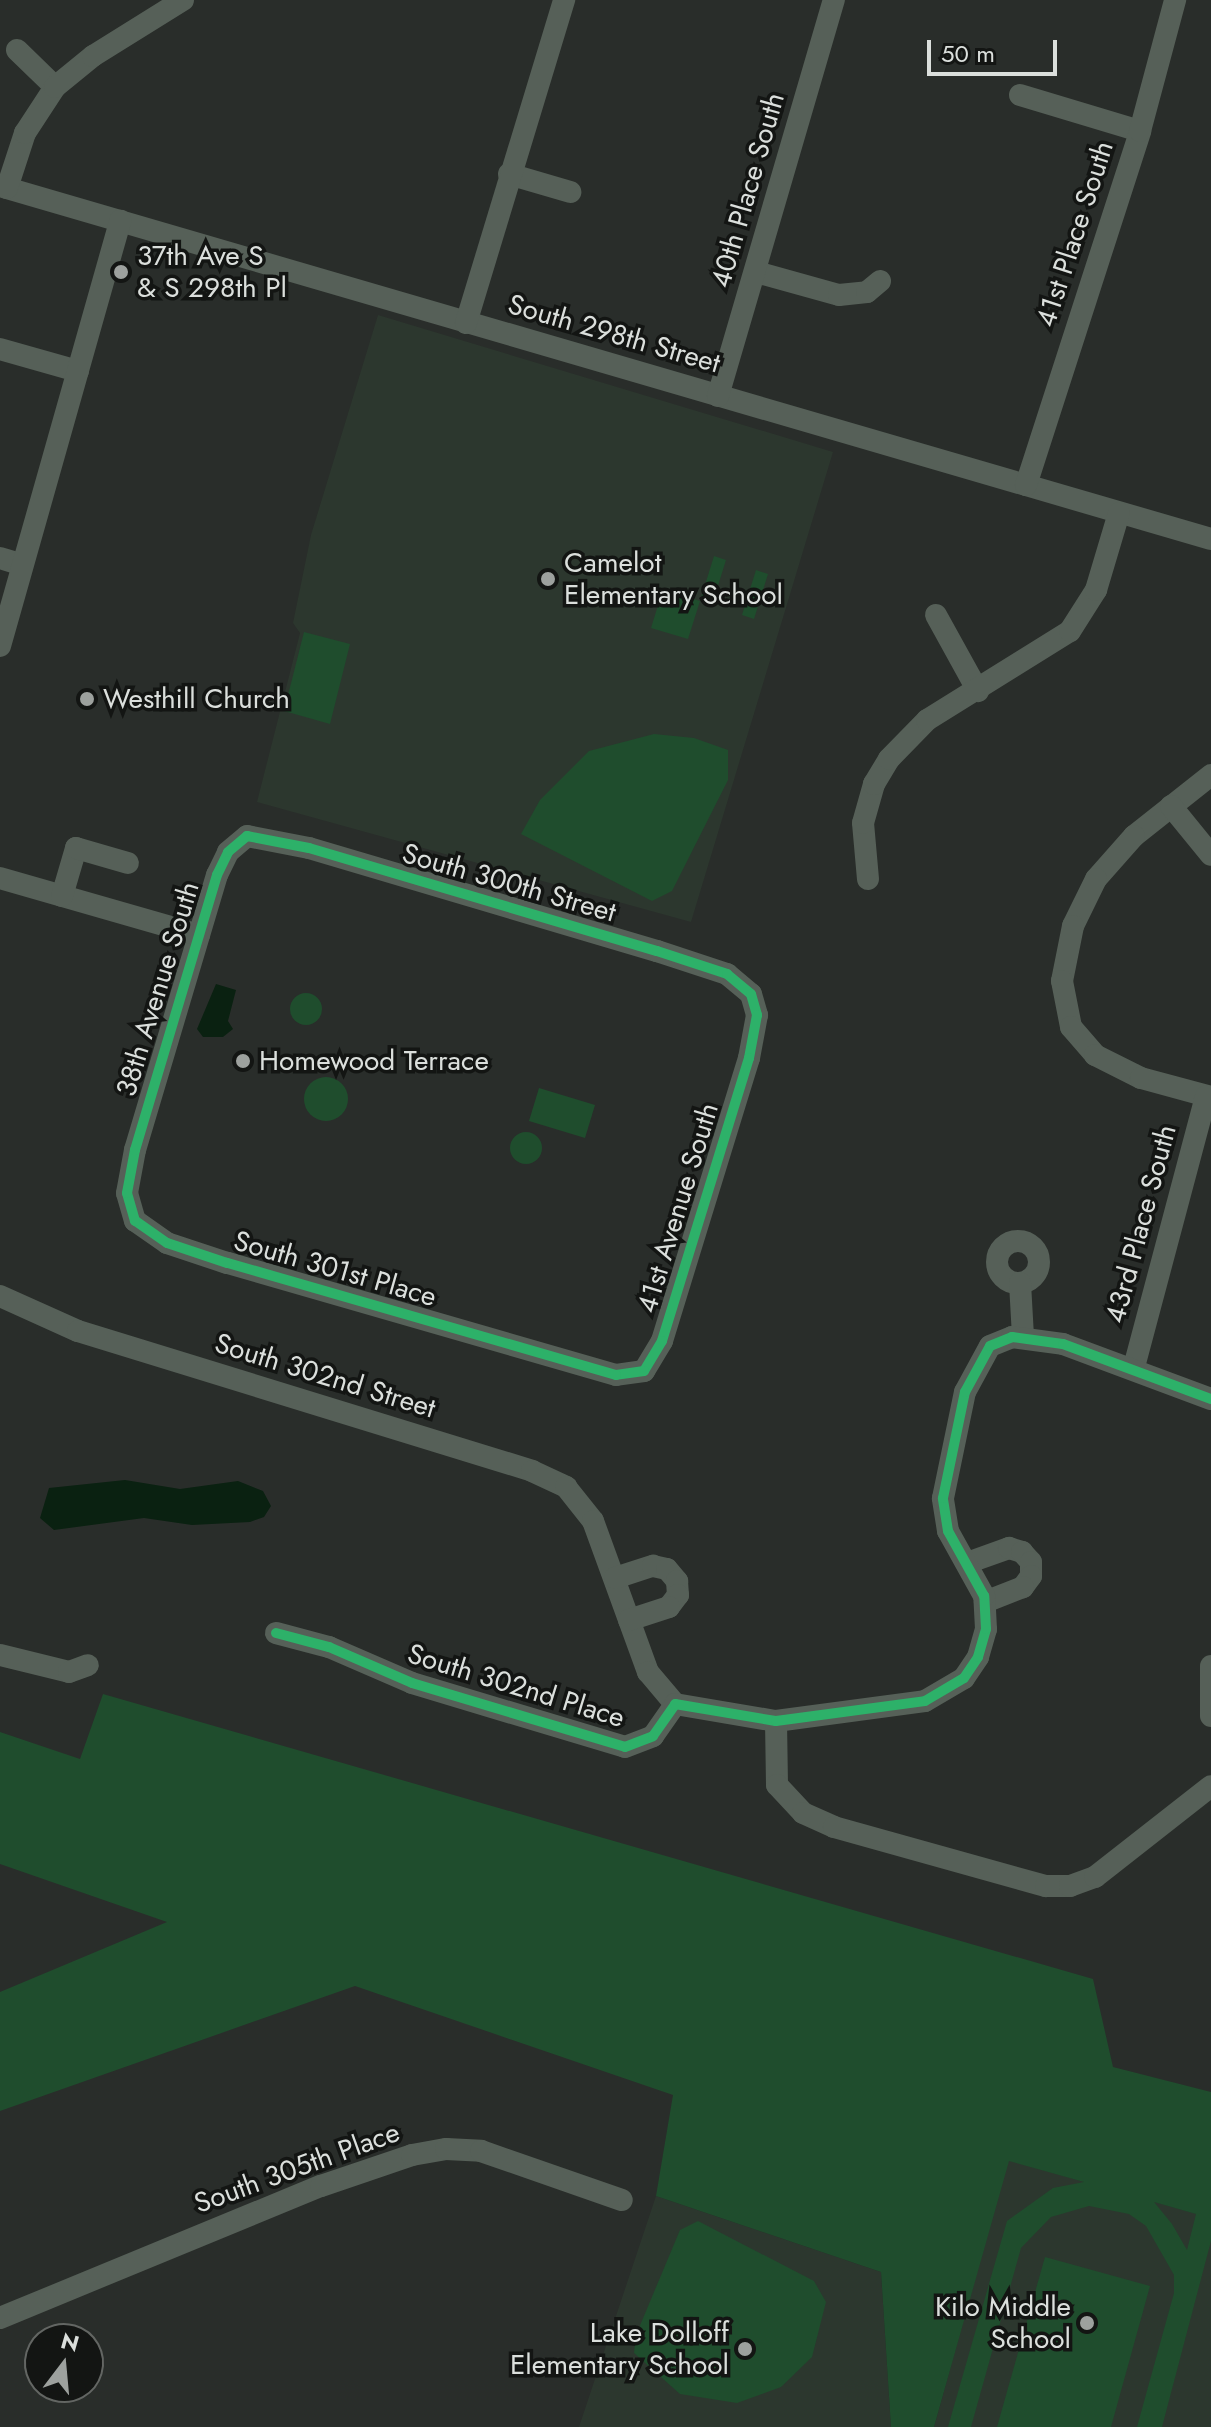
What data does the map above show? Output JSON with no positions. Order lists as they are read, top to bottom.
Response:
{
  "streets": {
    "street": [
      "40th Place South",
      "41st Place South",
      "South 298th Street",
      "South 300th Street",
      "38th Avenue South",
      "41st Avenue South",
      "43rd Place South",
      "South 301st Place",
      "South 302nd Street",
      "South 302nd Place",
      "South 305th Place"
    ]
  },
  "crossings": [
    ["40th Place South", "South 298th Street"],
    ["41st Place South", "South 298th Street"],
    ["South 300th Street", "38th Avenue South"],
    ["South 300th Street", "41st Avenue South"],
    ["38th Avenue South", "South 301st Place"],
    ["41st Avenue South", "South 301st Place"]
  ],
  "places": [
    "37th Ave S & S 298th Pl",
    "Camelot Elementary School",
    "Westhill Church",
    "Homewood Terrace",
    "Kilo Middle School",
    "Lake Dolloff Elementary School"
  ],
  "scale_bar": "50 m",
  "north": "top"
}
